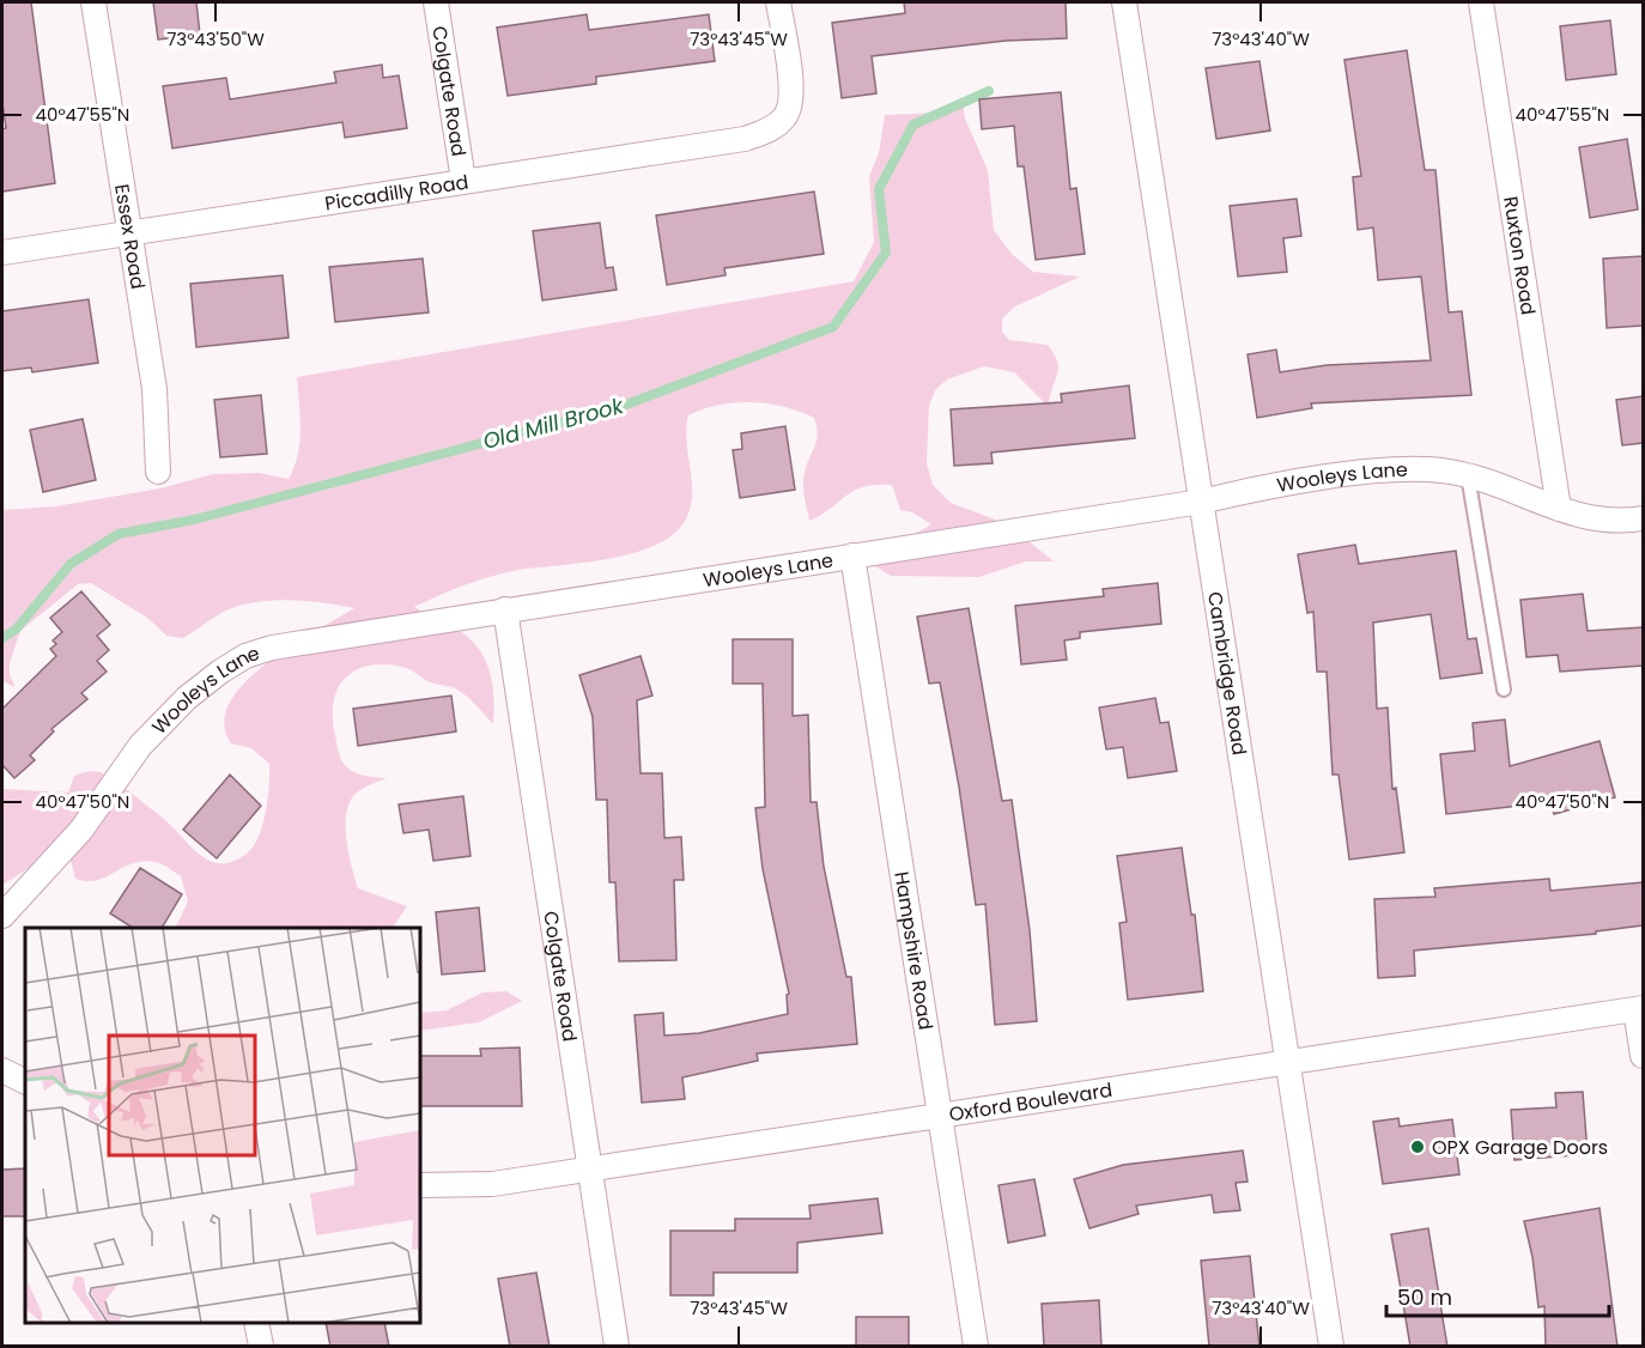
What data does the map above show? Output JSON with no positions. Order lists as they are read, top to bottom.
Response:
{
  "streets": {
    "street": [
      "Colgate Road",
      "Piccadilly Road",
      "Essex Road",
      "Ruxton Road",
      "Wooleys Lane",
      "Cambridge Road",
      "Hampshire Road",
      "Oxford Boulevard"
    ]
  },
  "crossings": [
    ["Colgate Road", "Piccadilly Road"],
    ["Colgate Road", "Wooleys Lane"],
    ["Colgate Road", "Oxford Boulevard"],
    ["Piccadilly Road", "Essex Road"],
    ["Ruxton Road", "Wooleys Lane"],
    ["Wooleys Lane", "Cambridge Road"],
    ["Wooleys Lane", "Hampshire Road"],
    ["Cambridge Road", "Oxford Boulevard"],
    ["Hampshire Road", "Oxford Boulevard"]
  ],
  "water": ["Old Mill Brook"],
  "places": ["OPX Garage Doors"],
  "scale_bar": "50 m",
  "coordinates": [
    "73°43'50\"W",
    "73°43'45\"W",
    "73°43'40\"W",
    "40°47'55\"N",
    "40°47'50\"N"
  ]
}
